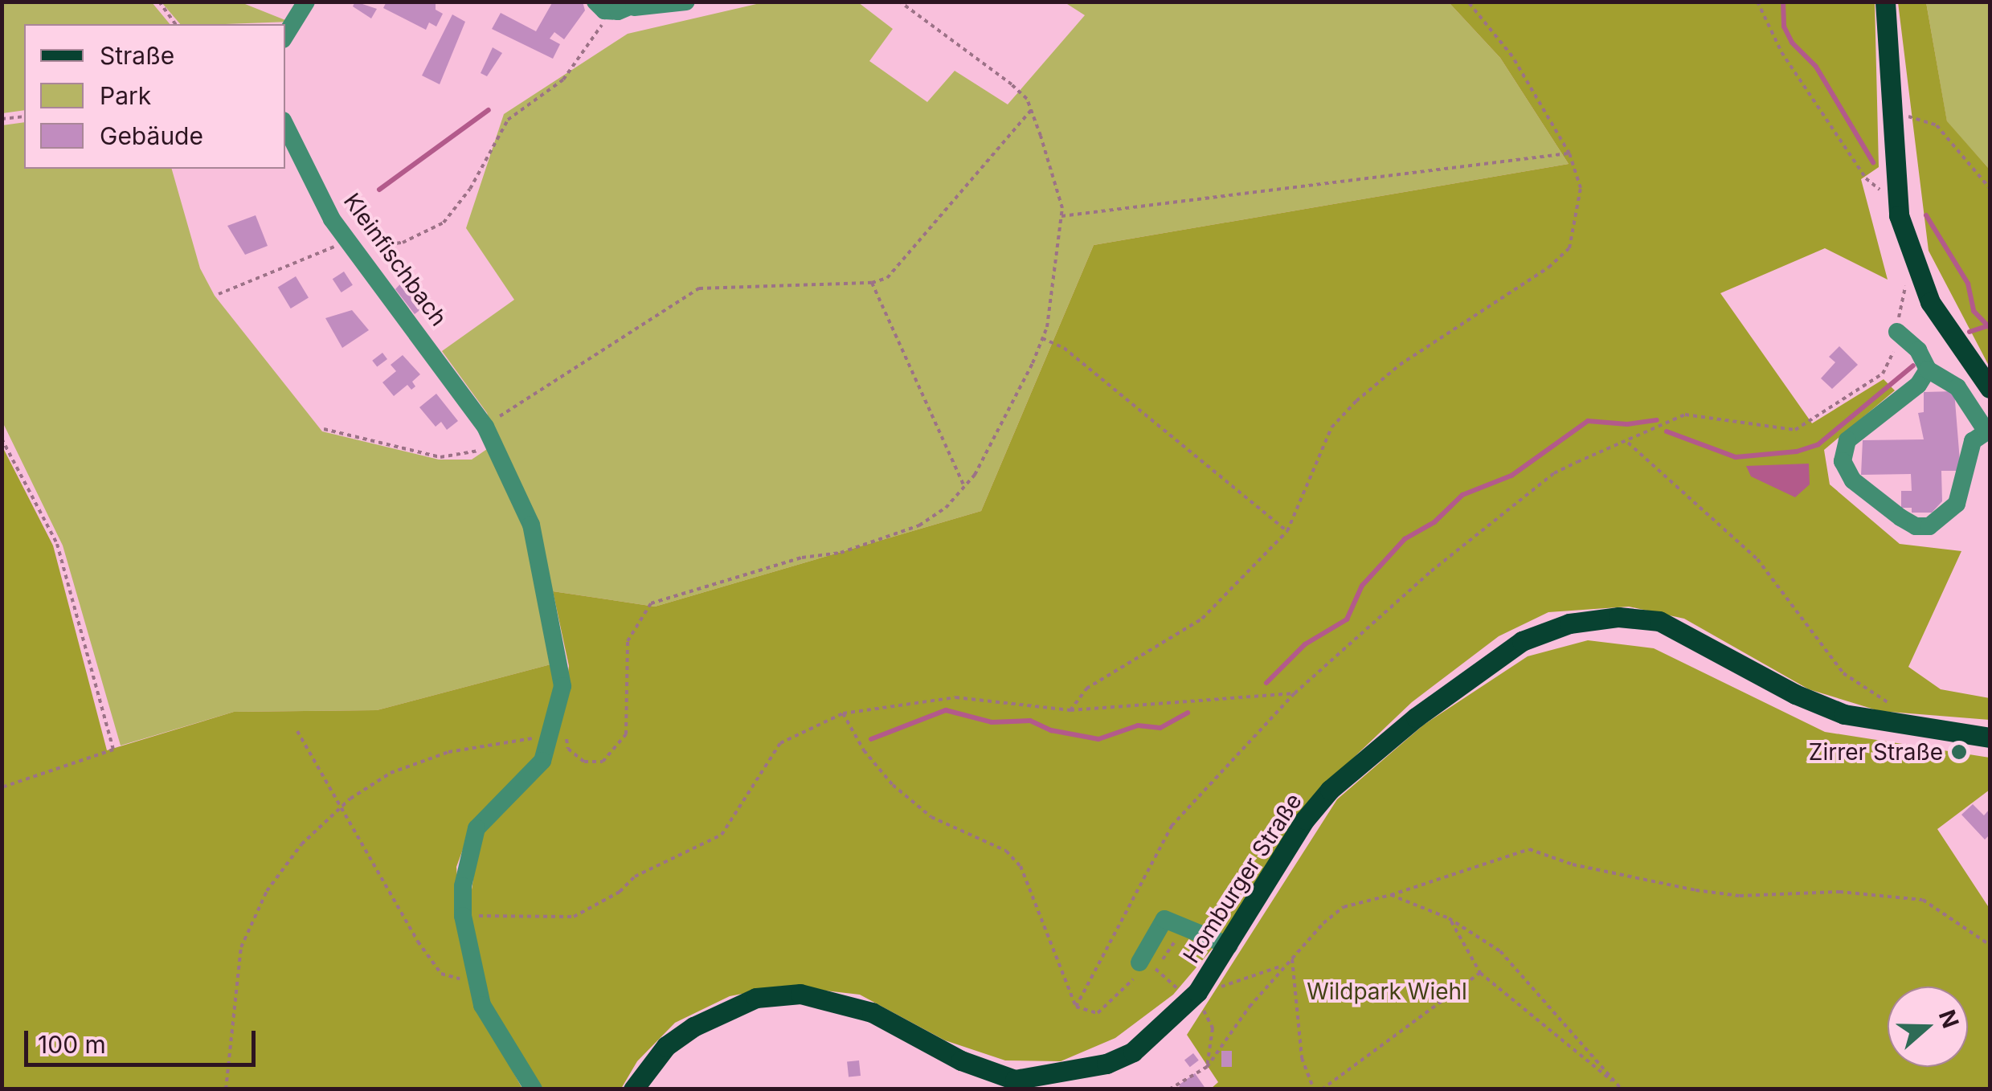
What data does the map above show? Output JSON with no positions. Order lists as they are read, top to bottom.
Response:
{
  "streets": {
    "main road": ["Homburger Straße"],
    "street": ["Kleinfischbach"]
  },
  "parks": ["Wildpark Wiehl"],
  "places": ["Zirrer Straße"],
  "legend": ["Straße", "Park", "Gebäude"],
  "scale_bar": "100 m",
  "north": "right"
}
